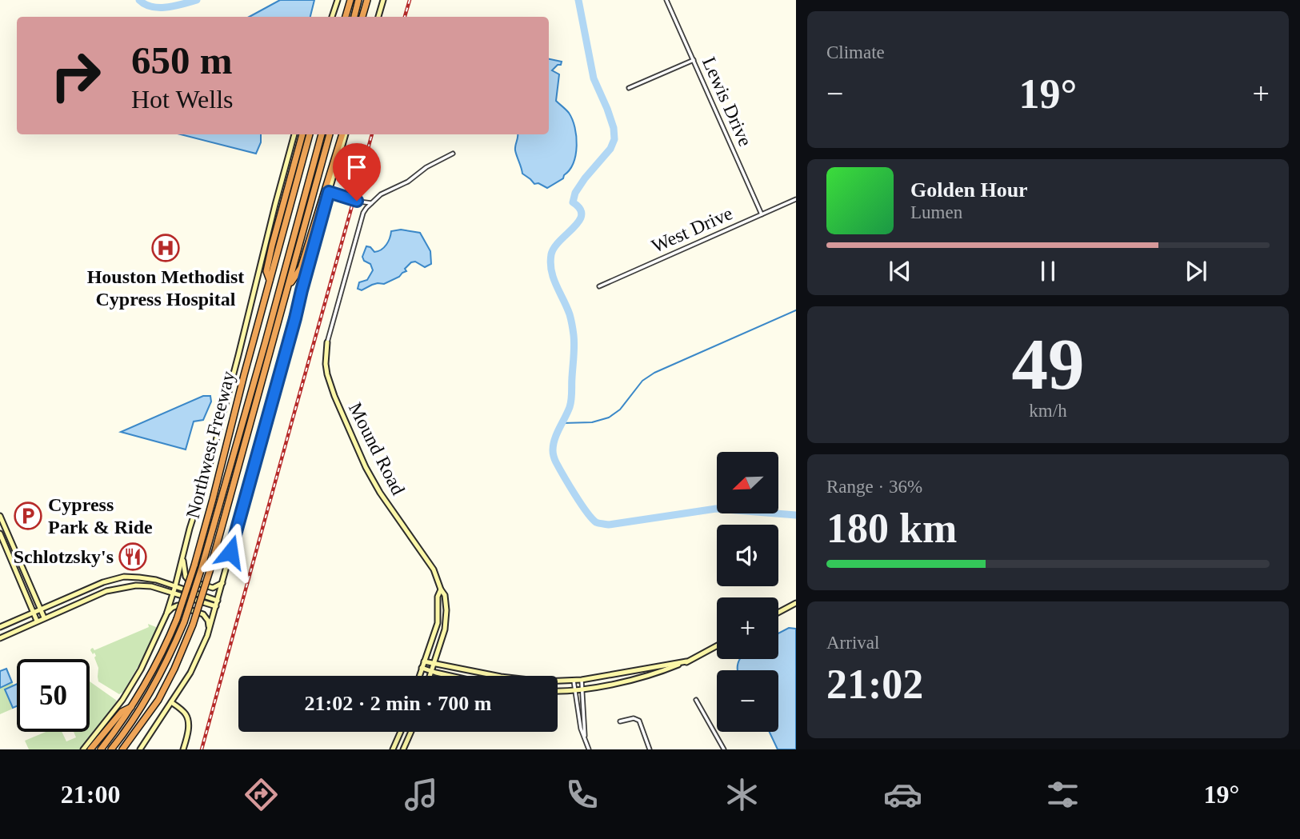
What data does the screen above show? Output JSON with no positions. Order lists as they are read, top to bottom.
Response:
{
  "streets": {
    "highway": ["Northwest Freeway"],
    "street": ["Lewis Drive", "West Drive", "Mound Road"]
  },
  "crossings": [
    ["Lewis Drive", "West Drive"]
  ],
  "places": {
    "hospital": ["Houston Methodist Cypress Hospital"],
    "parking": ["Cypress Park & Ride"],
    "restaurant": ["Schlotzsky's"]
  },
  "north": "bottom left",
  "page": {
    "tile": [
      "Climate",
      ["49", "km/h"],
      ["Range · 36%", "180 km"],
      ["Arrival", "21:02"]
    ],
    "turn": ["650 m", "Hot Wells"],
    "heat": ["−", "19°", "+"],
    "song": ["Golden Hour", "Lumen"],
    "map_buttons": ["+", "−"],
    "limit": "50",
    "trip": "21:02 · 2 min · 700 m",
    "tabs": ["21:00", "19°"]
  }
}
